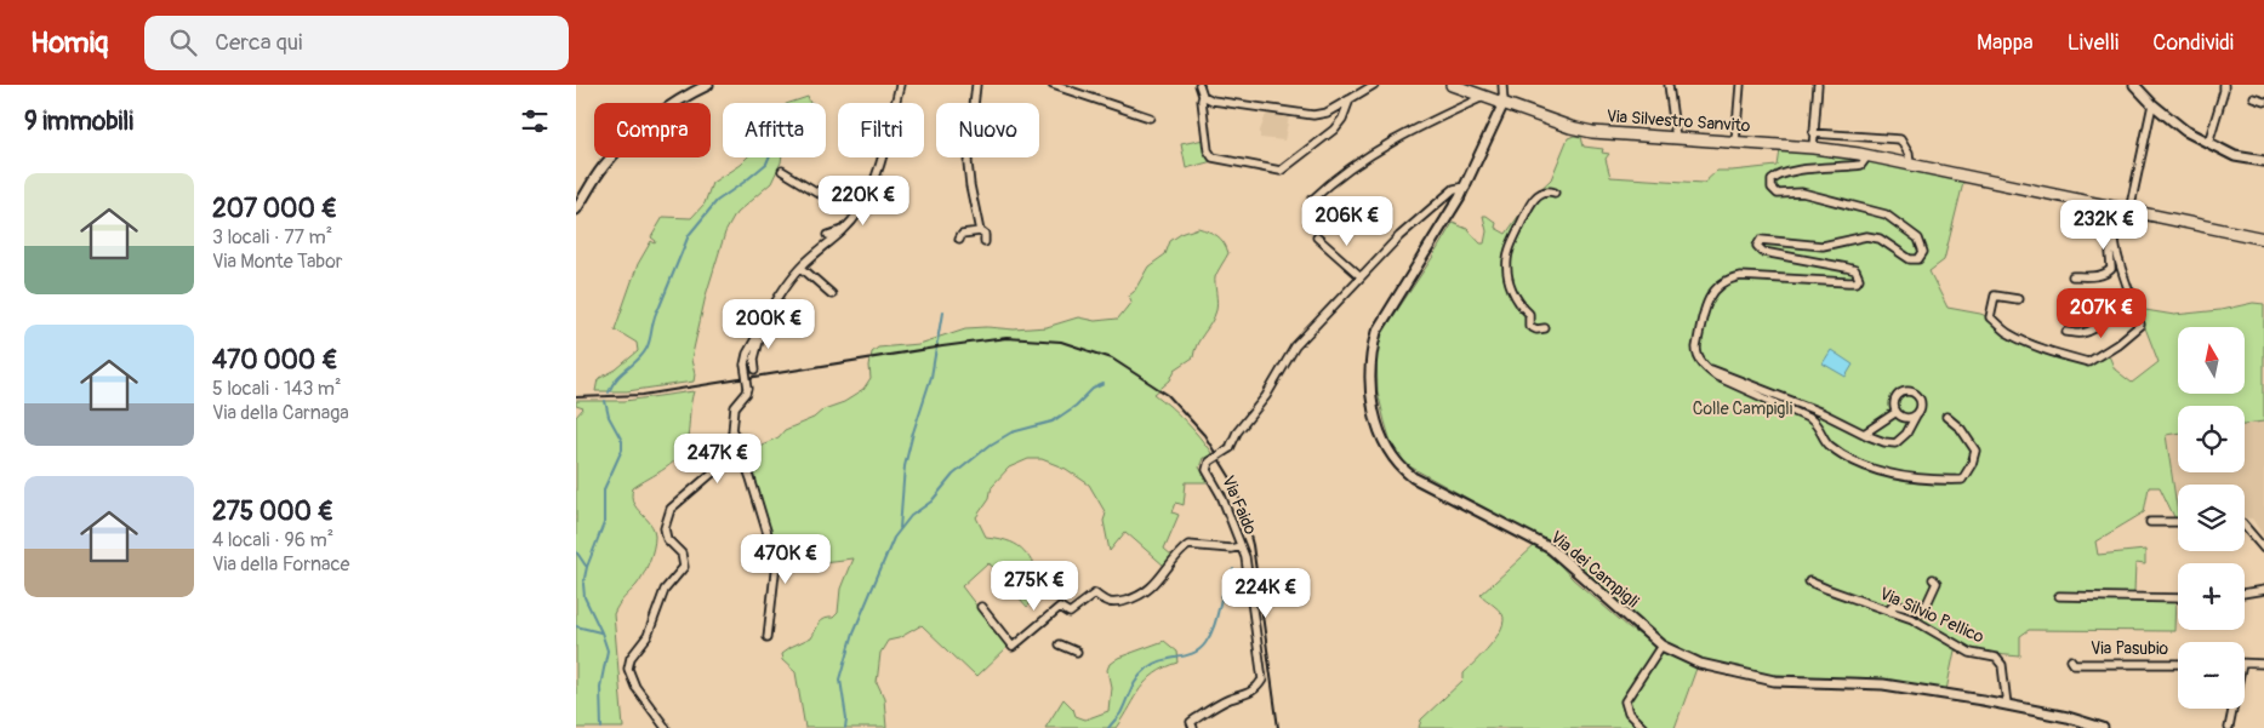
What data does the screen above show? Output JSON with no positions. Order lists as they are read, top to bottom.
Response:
{
  "streets": {
    "main road": ["Via Silvestro Sanvito"],
    "street": [
      "Via Faido",
      "Via dei Campigli",
      "Via Silvio Pellico",
      "Via Pasubio"
    ]
  },
  "crossings": [
    ["Via Silvestro Sanvito", "Via dei Campigli"],
    ["Via Faido", "Via dei Campigli"],
    ["Via dei Campigli", "Via Silvio Pellico"]
  ],
  "parks": ["Colle Campigli"],
  "north": "top",
  "page": {
    "header": "Homiq",
    "search": "Cerca qui",
    "nav": ["Mappa", "Livelli", "Condividi"],
    "heading": "9 immobili",
    "chip": [
      "Compra",
      "Affitta",
      "Filtri",
      "Nuovo"
    ],
    "list": [
      {
        "name": "207 000 €",
        "note": "3 locali · 77 m² · Via Monte Tabor"
      },
      {
        "name": "470 000 €",
        "note": "5 locali · 143 m² · Via della Carnaga"
      },
      {
        "name": "275 000 €",
        "note": "4 locali · 96 m² · Via della Fornace"
      }
    ],
    "price": [
      "220K €",
      "206K €",
      "232K €",
      "207K €",
      "200K €",
      "247K €",
      "470K €",
      "275K €",
      "224K €"
    ],
    "map_buttons": ["+", "−"]
  }
}
